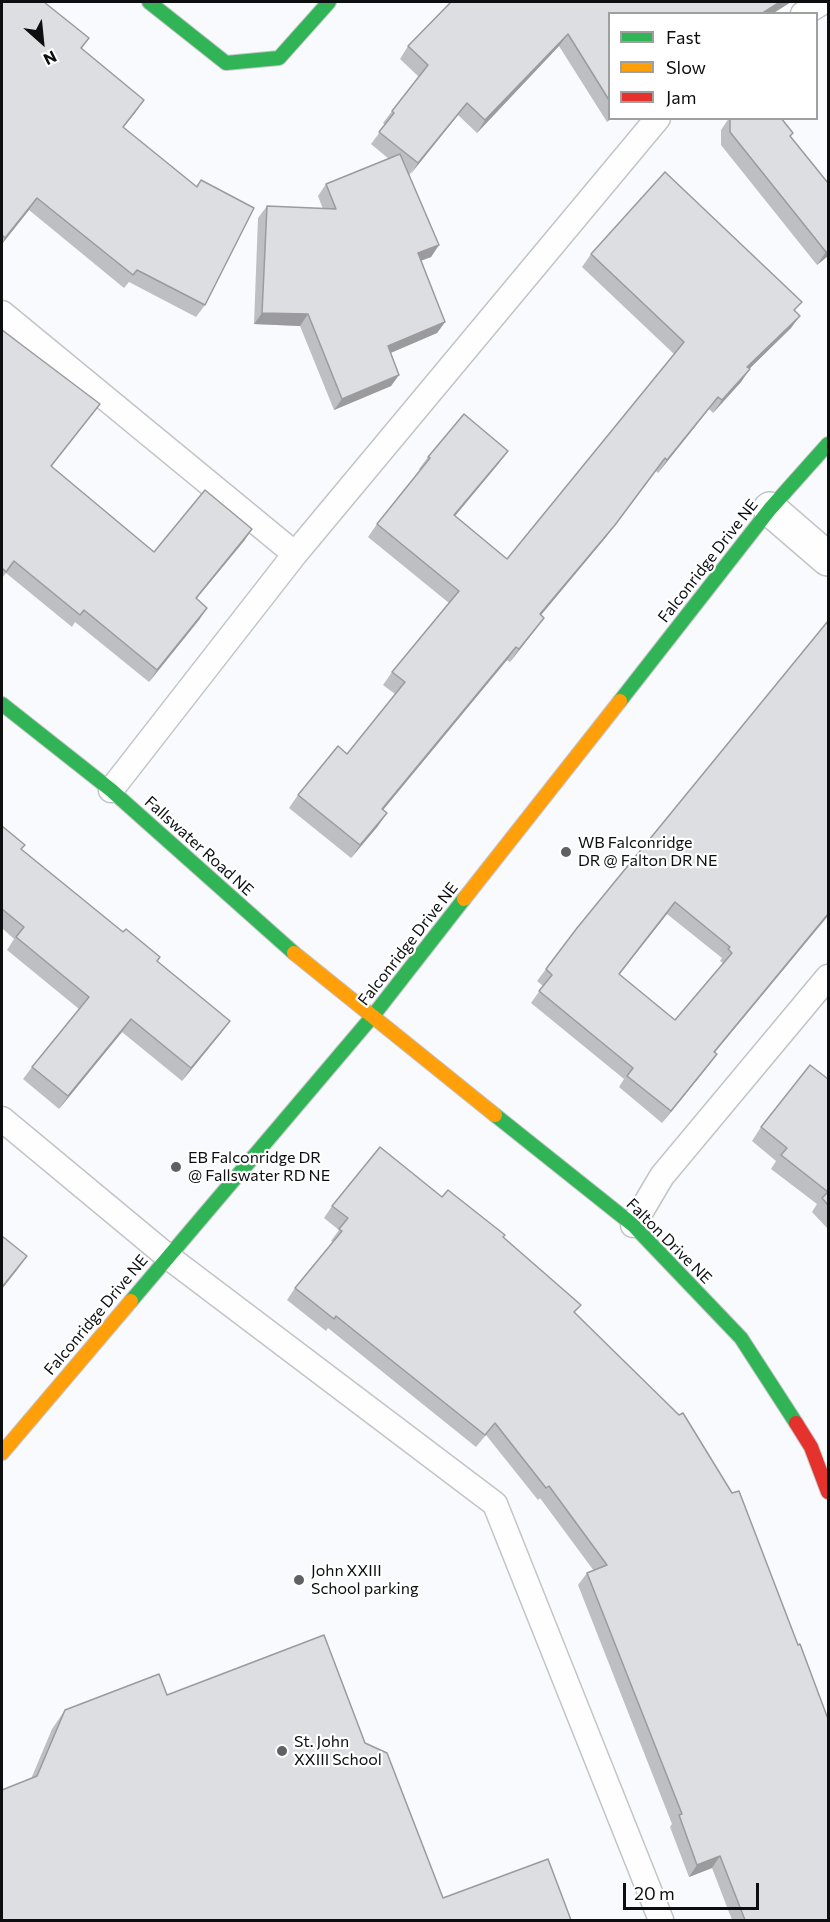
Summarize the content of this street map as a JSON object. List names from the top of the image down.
{
  "streets": {
    "street": ["Falconridge Drive NE", "Fallswater Road NE", "Falton Drive NE"]
  },
  "crossings": [
    ["Falconridge Drive NE", "Fallswater Road NE"],
    ["Falconridge Drive NE", "Falton Drive NE"],
    ["Fallswater Road NE", "Falton Drive NE"]
  ],
  "places": [
    "WB Falconridge DR @ Falton DR NE",
    "EB Falconridge DR @ Fallswater RD NE",
    "John XXIII School parking",
    "St. John XXIII School"
  ],
  "legend": ["Fast", "Slow", "Jam"],
  "scale_bar": "20 m",
  "north": "bottom right"
}
